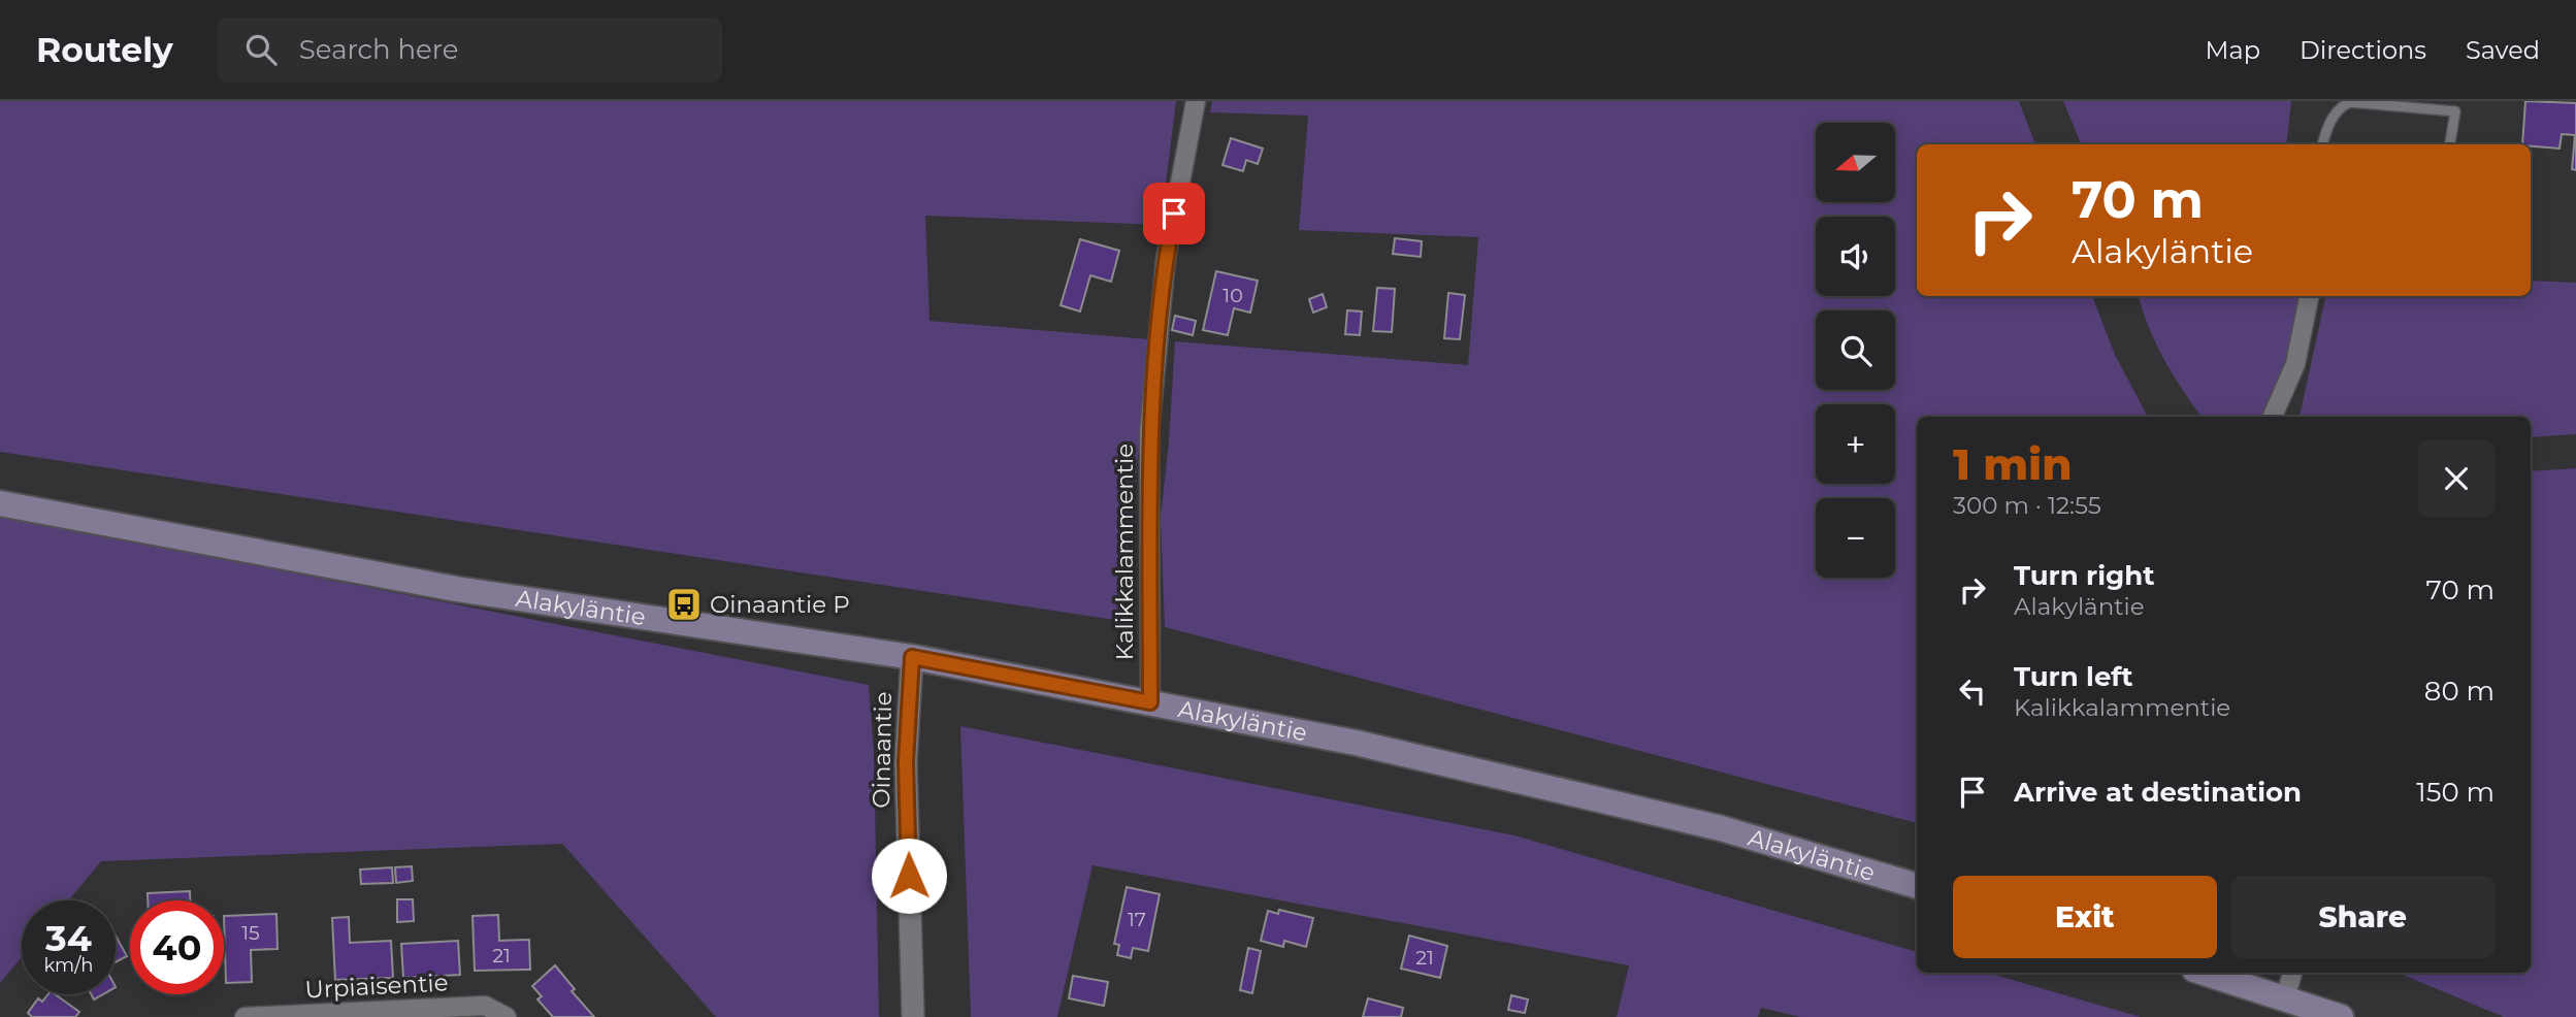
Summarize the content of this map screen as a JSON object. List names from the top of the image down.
{
  "streets": {
    "main road": ["Alakyläntie"],
    "street": ["Kalikkalammentie", "Oinaantie", "Urpiaisentie"]
  },
  "crossings": [
    ["Kalikkalammentie", "Alakyläntie"],
    ["Alakyläntie", "Oinaantie"]
  ],
  "places": {
    "bus stop": ["Oinaantie P"]
  },
  "house_numbers": [
    "10",
    "17",
    "15",
    "21",
    "21"
  ],
  "north": "left",
  "page": {
    "header": "Routely",
    "search": "Search here",
    "nav": ["Map", "Directions", "Saved"],
    "map_buttons": ["+", "−"],
    "turn": ["70 m", "Alakyläntie"],
    "heading": ["1 min", "300 m · 12:55"],
    "list": [
      {
        "name": "Turn right",
        "note": "Alakyläntie",
        "value": "70 m"
      },
      {
        "name": "Turn left",
        "note": "Kalikkalammentie",
        "value": "80 m"
      },
      {
        "name": "Arrive at destination",
        "value": "150 m"
      }
    ],
    "buttons": ["Exit", "Share"],
    "speed": "34 km/h",
    "limit": "40"
  }
}
